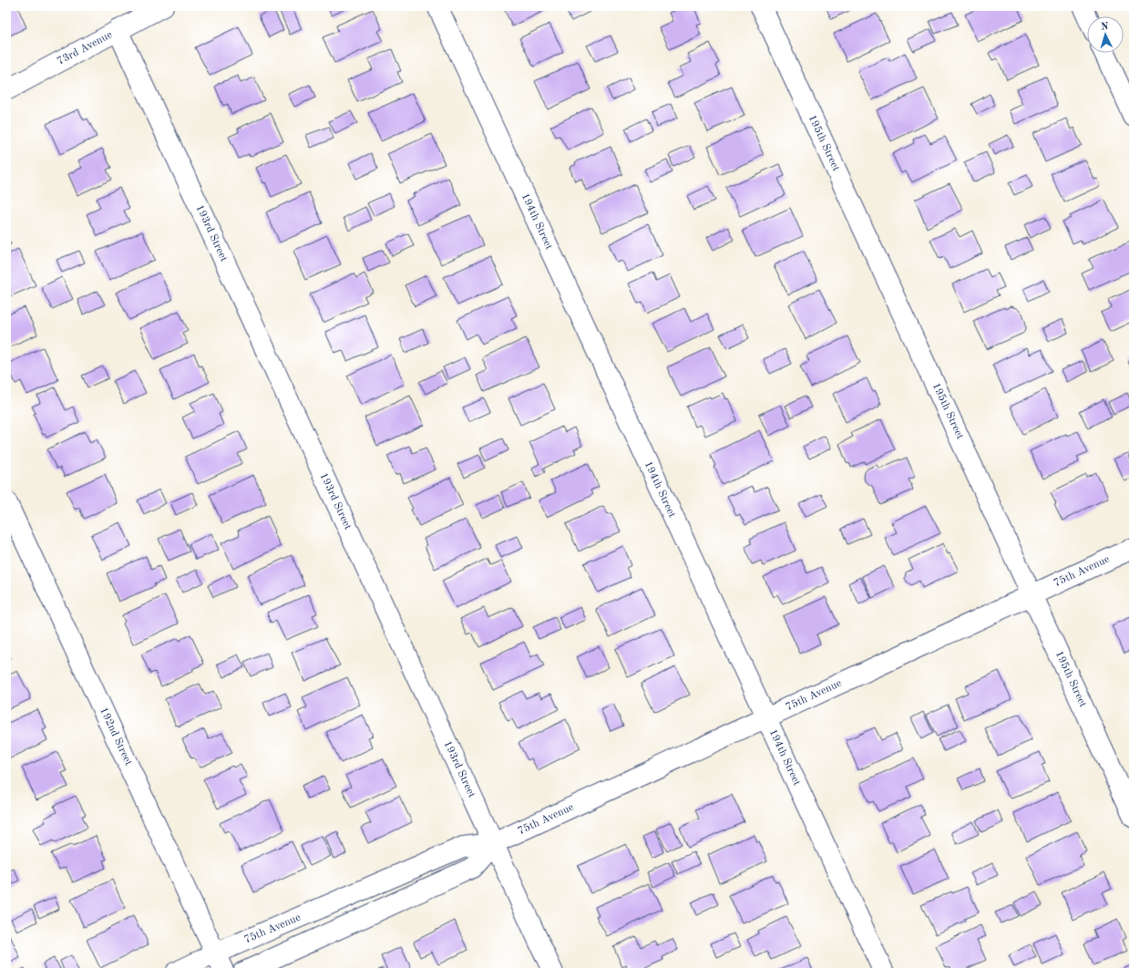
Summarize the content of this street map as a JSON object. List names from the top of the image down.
{
  "streets": {
    "street": [
      "73rd Avenue",
      "195th Street",
      "194th Street",
      "193rd Street",
      "75th Avenue",
      "192nd Street"
    ]
  },
  "crossings": [
    ["73rd Avenue", "193rd Street"],
    ["195th Street", "75th Avenue"],
    ["194th Street", "75th Avenue"],
    ["193rd Street", "75th Avenue"],
    ["75th Avenue", "192nd Street"]
  ],
  "north": "top"
}
